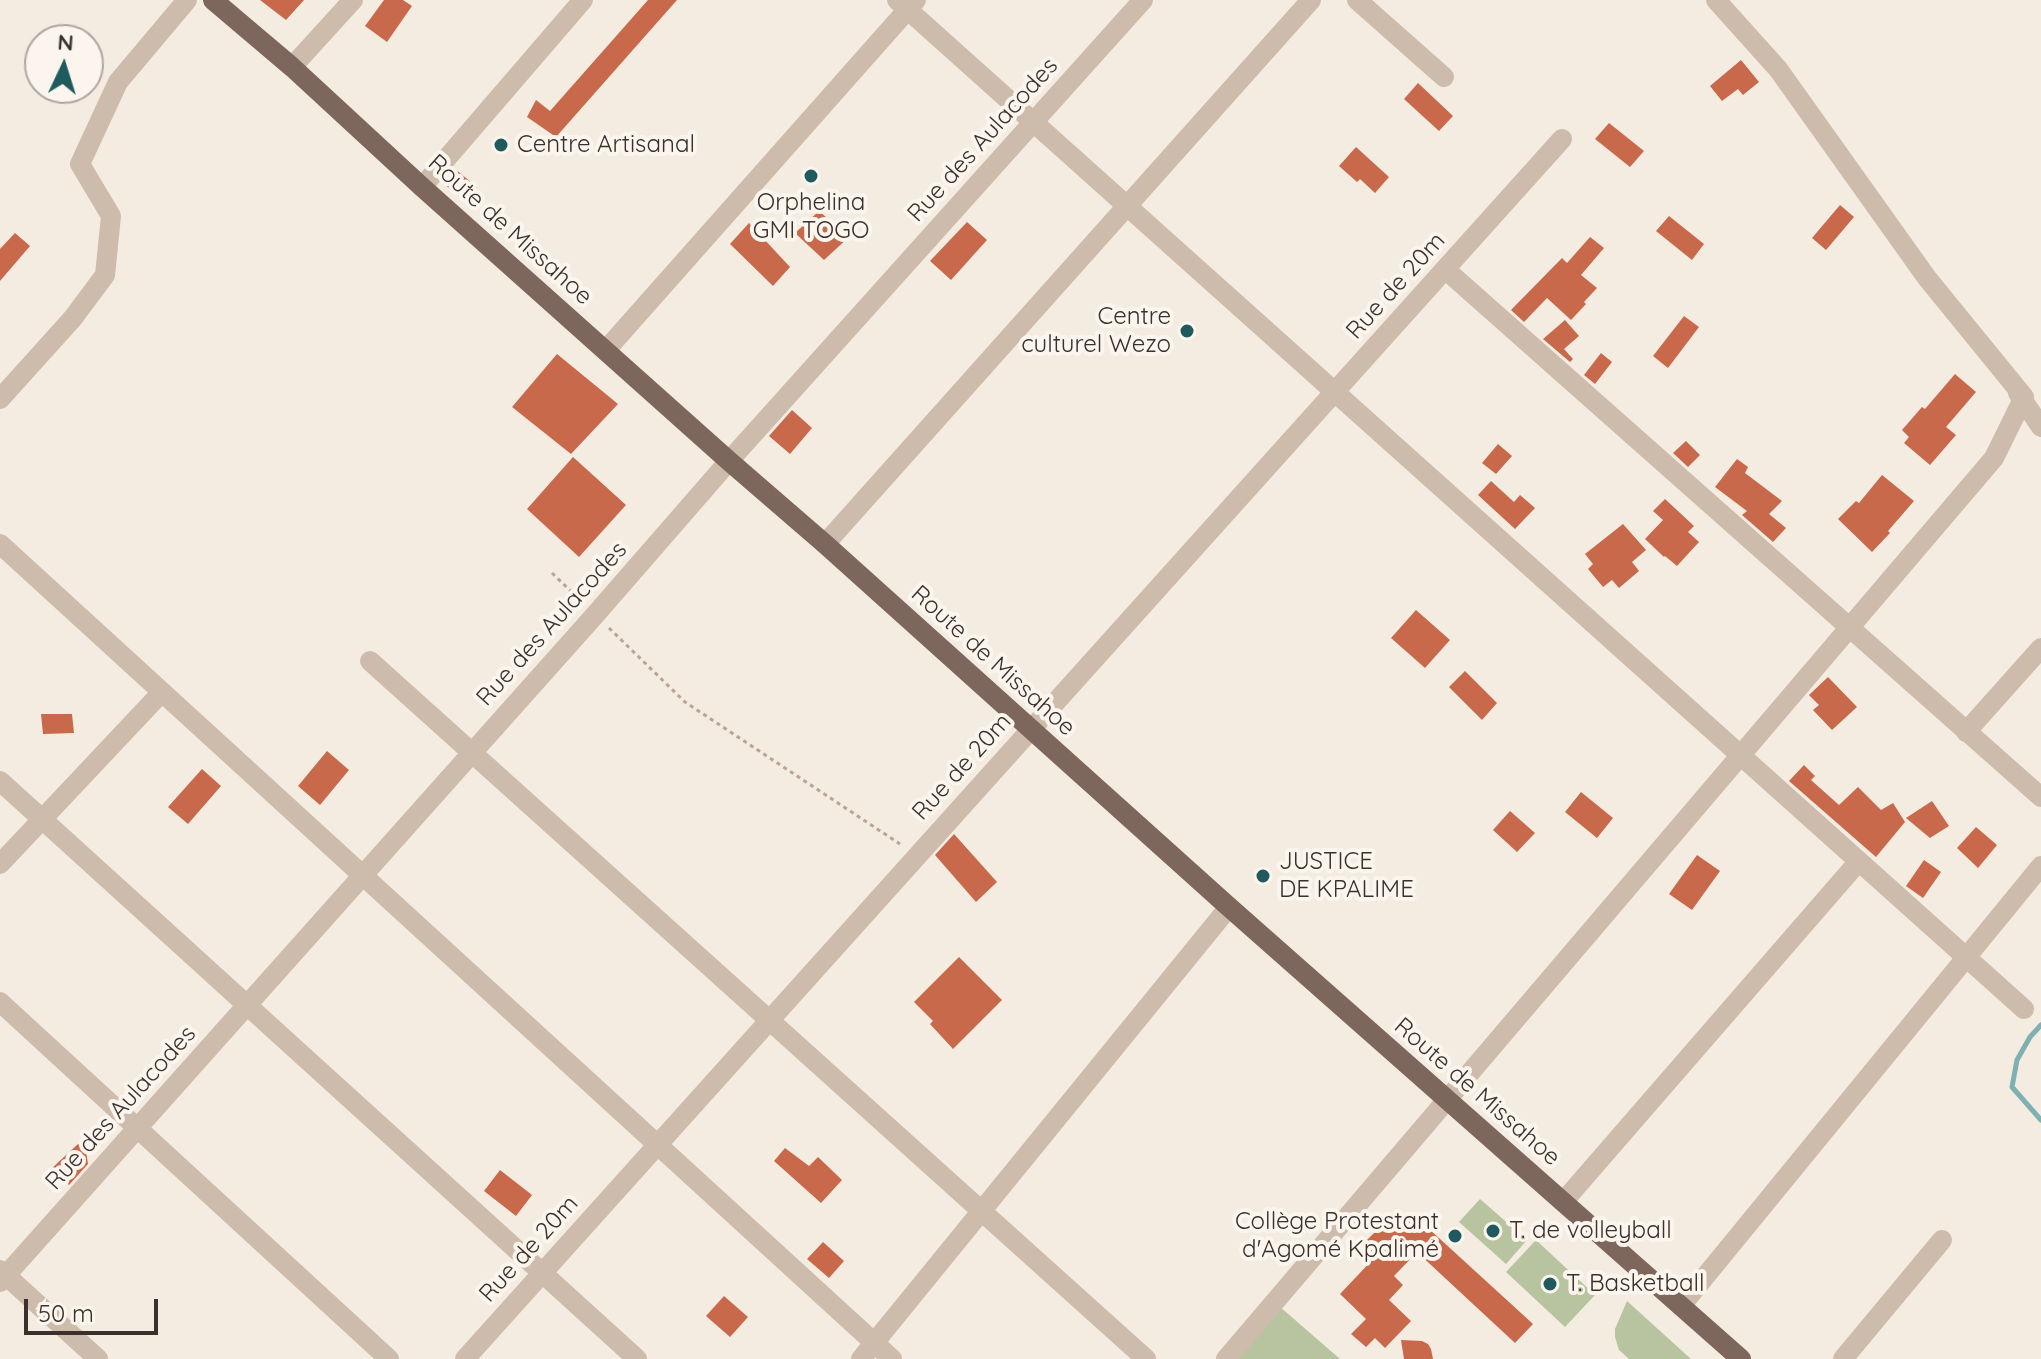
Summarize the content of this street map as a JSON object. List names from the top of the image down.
{
  "streets": {
    "main road": ["Route de Missahoe"],
    "street": ["Rue des Aulacodes", "Rue de 20m"]
  },
  "crossings": [
    ["Rue des Aulacodes", "Route de Missahoe"],
    ["Route de Missahoe", "Rue de 20m"]
  ],
  "places": [
    "Centre Artisanal",
    "Orphelina GMI TOGO",
    "Centre culturel Wezo",
    "JUSTICE DE KPALIME",
    "T. de volleyball",
    "Collège Protestant d'Agomé Kpalimé",
    "T. Basketball"
  ],
  "scale_bar": "50 m",
  "north": "top"
}
